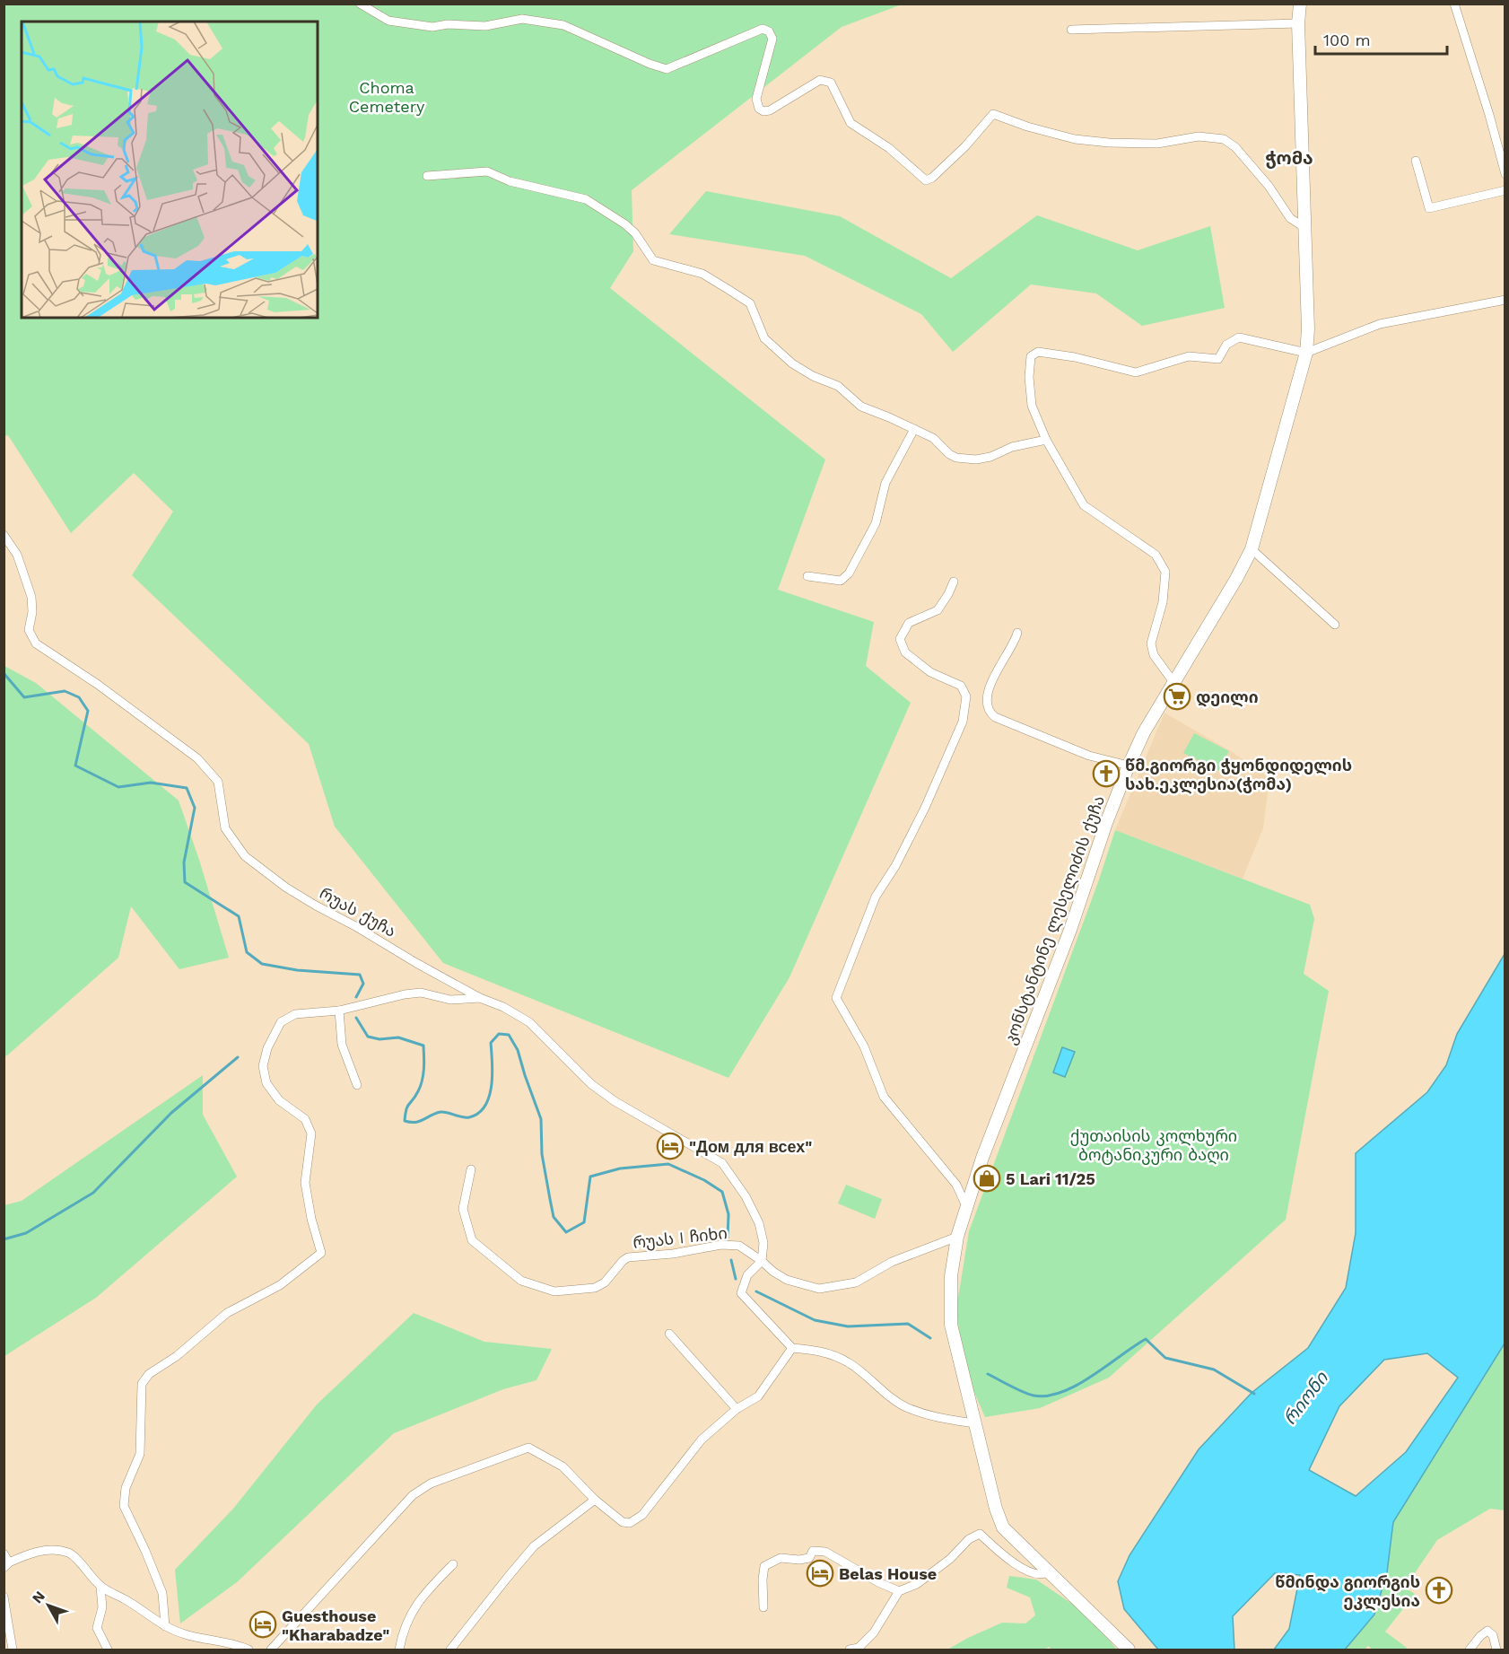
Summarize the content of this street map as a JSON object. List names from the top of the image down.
{
  "streets": {
    "main road": ["კონსტანტინე ლესელიძის ქუჩა"],
    "street": ["რუას ქუჩა", "რუას I ჩიხი"]
  },
  "crossings": [
    ["რუას ქუჩა", "რუას I ჩიხი"],
    ["კონსტანტინე ლესელიძის ქუჩა", "რუას I ჩიხი"]
  ],
  "districts": ["ჭომა"],
  "water": ["რიონი"],
  "parks": ["Choma Cemetery", "ქუთაისის კოლხური ბოტანიკური ბაღი"],
  "places": {
    "supermarket": ["დეილი"],
    "church": ["წმ.გიორგი ჭყონდიდელის სახ.ეკლესია(ჭომა)", "წმინდა გიორგის ეკლესია"],
    "hotel": ["\"Дом для всех\"", "Belas House", "Guesthouse \"Kharabadze\""],
    "shop": ["5 Lari 11/25"]
  },
  "scale_bar": "100 m",
  "north": "top left"
}
